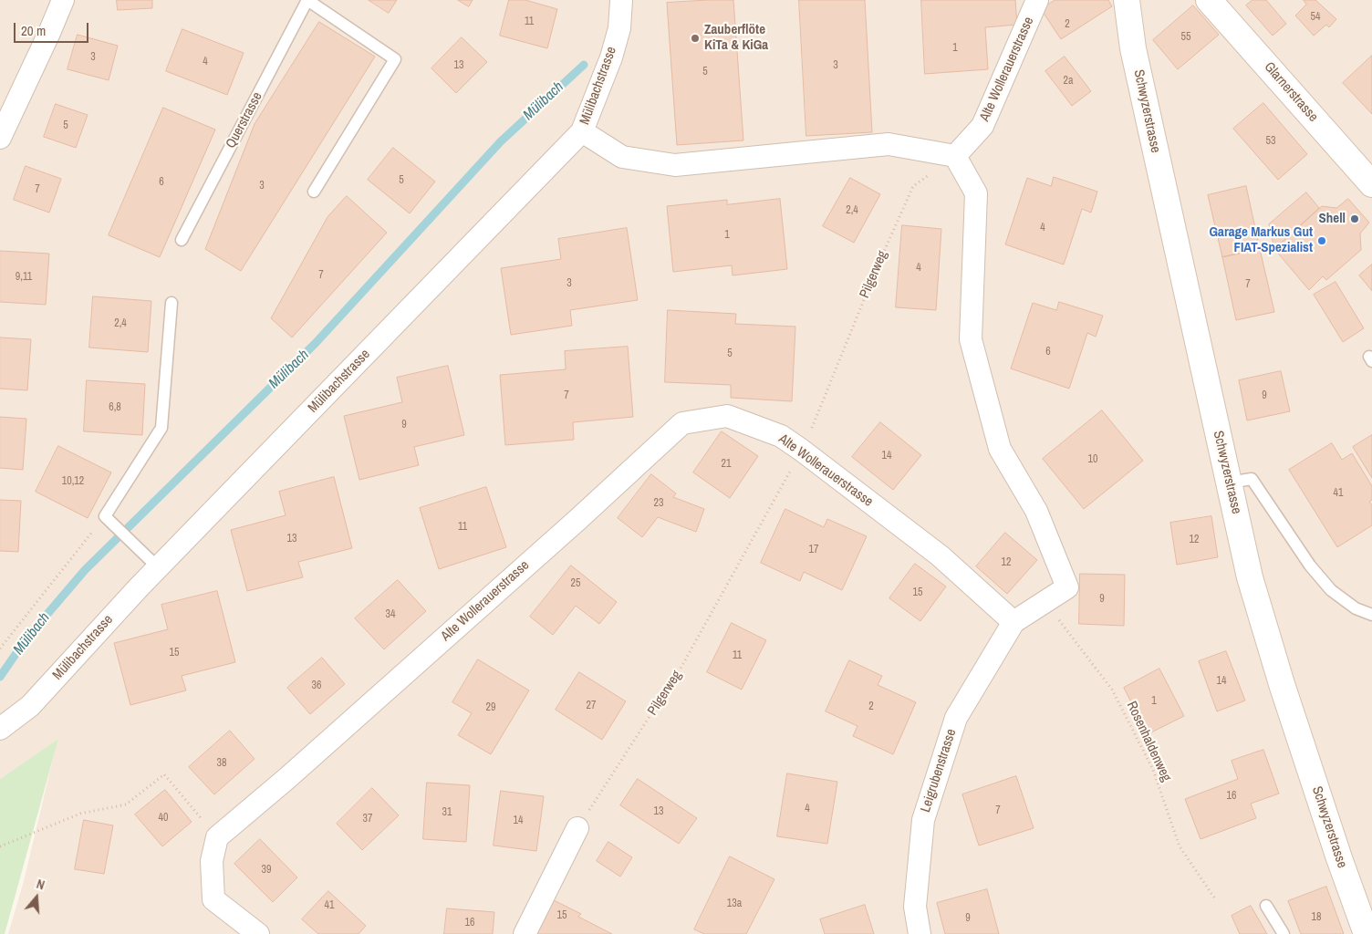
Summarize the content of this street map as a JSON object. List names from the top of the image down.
{
  "streets": {
    "main road": ["Glarnerstrasse", "Schwyzerstrasse"],
    "street": ["Alte Wollerauerstrasse", "Mülibachstrasse", "Leigrubenstrasse"],
    "lane": ["Querstrasse"],
    "path": ["Pilgerweg", "Rosenhaldenweg"]
  },
  "crossings": [
    ["Alte Wollerauerstrasse", "Pilgerweg"],
    ["Alte Wollerauerstrasse", "Leigrubenstrasse"]
  ],
  "water": ["Mülibach"],
  "places": ["Zauberflöte KiTa & KiGa", "Shell", "Garage Markus Gut FIAT-Spezialist"],
  "house_numbers": [
    "54",
    "11",
    "2",
    "55",
    "1",
    "3",
    "4",
    "13",
    "3",
    "5",
    "2a",
    "5",
    "53",
    "5",
    "6",
    "3",
    "7",
    "2,4",
    "4",
    "1",
    "4",
    "7",
    "9,11",
    "3",
    "7",
    "2,4",
    "6",
    "5",
    "7",
    "9",
    "6,8",
    "9",
    "14",
    "10",
    "21",
    "10,12",
    "41",
    "23",
    "11",
    "13",
    "12",
    "17",
    "12",
    "25",
    "15",
    "9",
    "34",
    "15",
    "11",
    "14",
    "36",
    "1",
    "27",
    "2",
    "29",
    "38",
    "16",
    "4",
    "7",
    "13",
    "31",
    "40",
    "37",
    "14",
    "39",
    "13a",
    "41",
    "15",
    "18",
    "9",
    "16"
  ],
  "scale_bar": "20 m",
  "north": "top"
}
